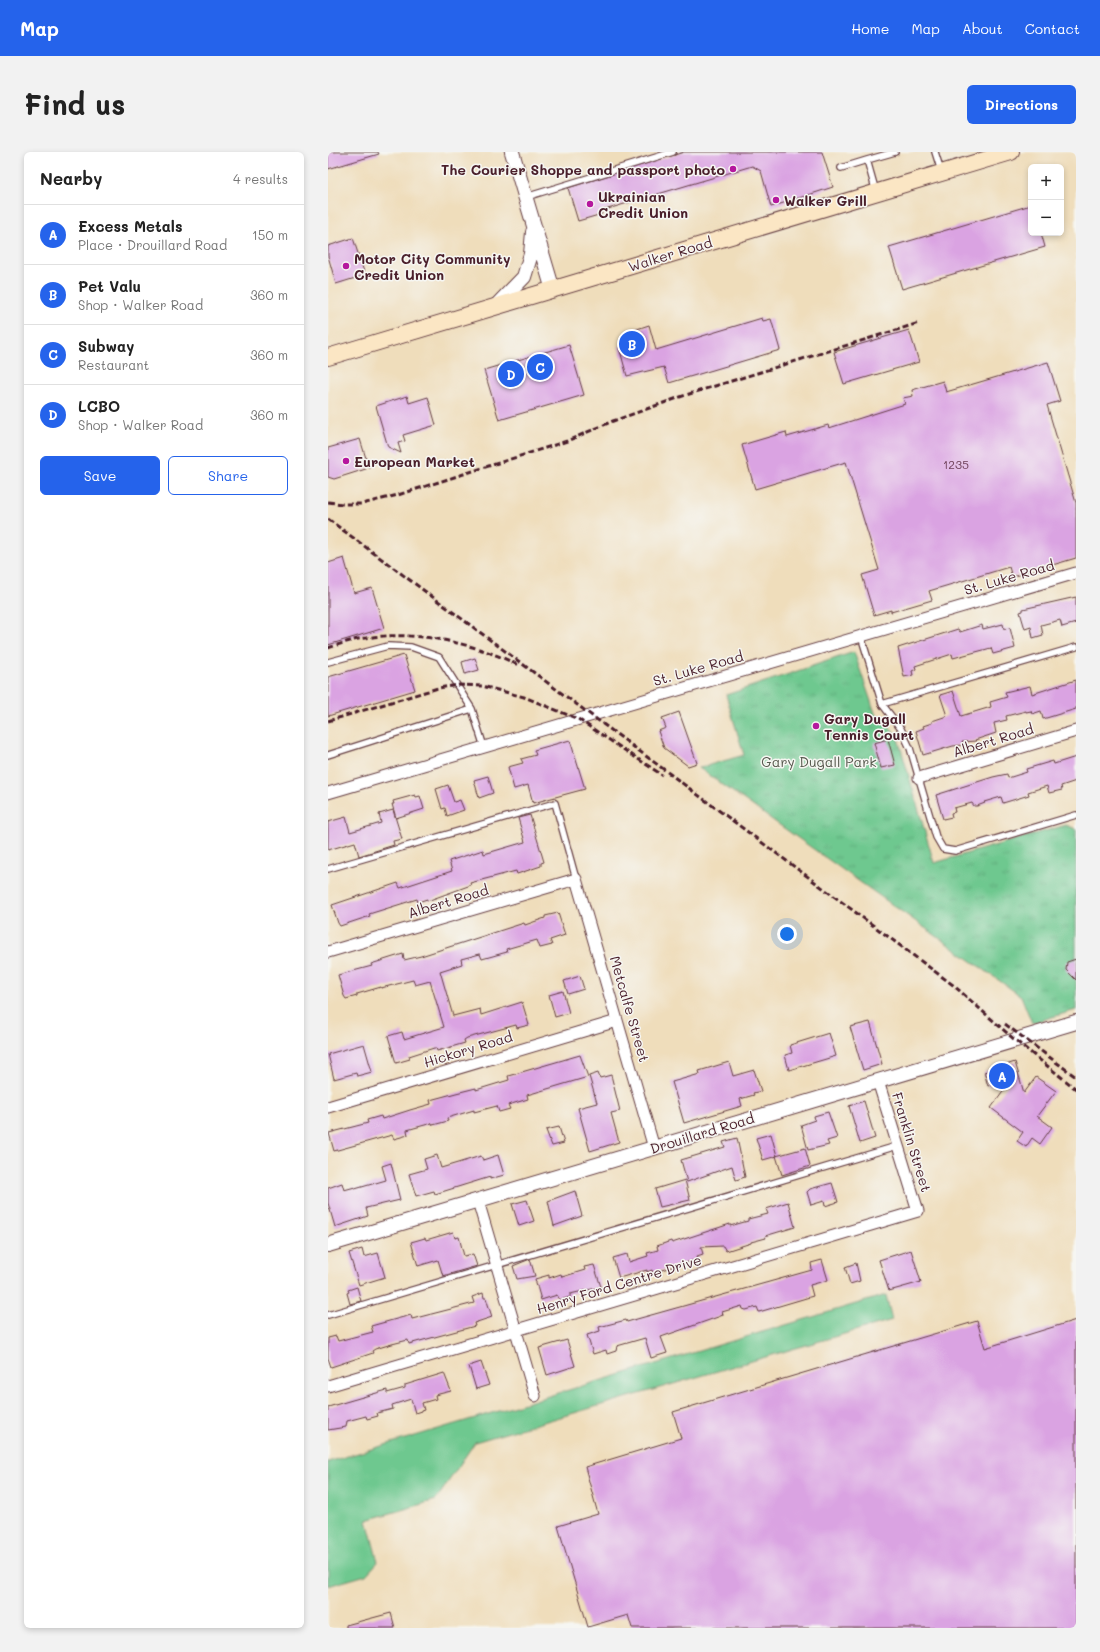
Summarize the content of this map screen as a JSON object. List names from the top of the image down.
{
  "streets": {
    "main road": ["Walker Road"],
    "street": [
      "St. Luke Road",
      "Albert Road",
      "Metcalfe Street",
      "Hickory Road",
      "Drouillard Road",
      "Franklin Street",
      "Henry Ford Centre Drive"
    ]
  },
  "crossings": [
    ["Albert Road", "Metcalfe Street"],
    ["Metcalfe Street", "Hickory Road"],
    ["Metcalfe Street", "Drouillard Road"],
    ["Drouillard Road", "Franklin Street"],
    ["Franklin Street", "Henry Ford Centre Drive"]
  ],
  "parks": ["Gary Dugall Park"],
  "places": [
    "The Courier Shoppe and passport photo",
    "Walker Grill",
    "Ukrainian Credit Union",
    "Motor City Community Credit Union",
    "European Market",
    "Gary Dugall Tennis Court"
  ],
  "house_numbers": ["1235"],
  "page": {
    "header": "Map",
    "nav": [
      "Home",
      "Map",
      "About",
      "Contact"
    ],
    "buttons": [
      "Directions",
      ["Save", "Share"]
    ],
    "title": "Find us",
    "heading": ["Nearby", "4 results"],
    "map_buttons": ["+", "−"],
    "list": [
      {
        "mark": "A",
        "name": "Excess Metals",
        "note": "Place · Drouillard Road",
        "value": "150 m"
      },
      {
        "mark": "B",
        "name": "Pet Valu",
        "note": "Shop · Walker Road",
        "value": "360 m"
      },
      {
        "mark": "C",
        "name": "Subway",
        "note": "Restaurant",
        "value": "360 m"
      },
      {
        "mark": "D",
        "name": "LCBO",
        "note": "Shop · Walker Road",
        "value": "360 m"
      }
    ],
    "pins": [
      "B",
      "C",
      "D",
      "A"
    ]
  }
}
